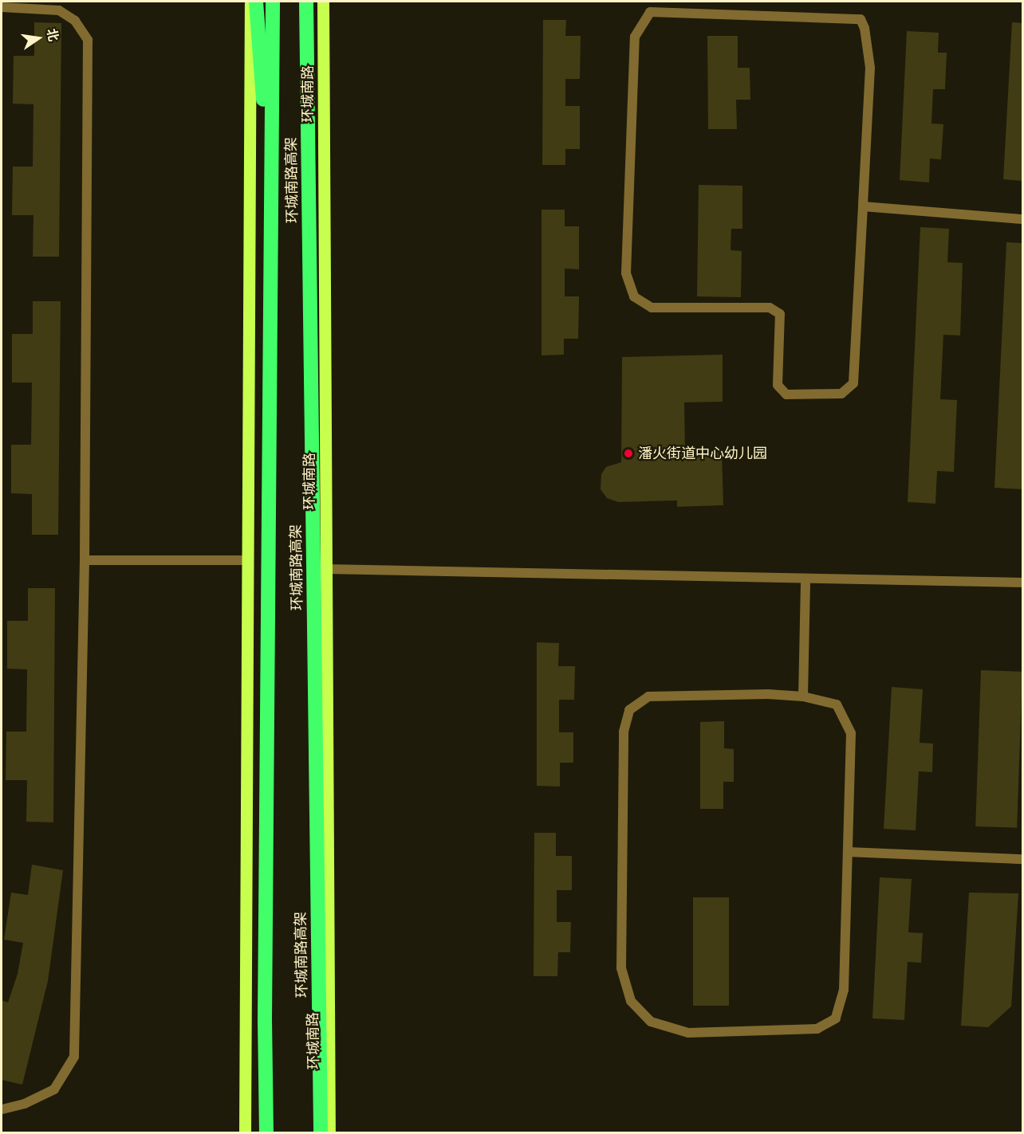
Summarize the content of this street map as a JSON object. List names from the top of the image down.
{
  "streets": {
    "highway": ["环城南路高架"],
    "main road": ["环城南路"]
  },
  "places": ["潘火街道中心幼儿园"],
  "north": "right"
}
